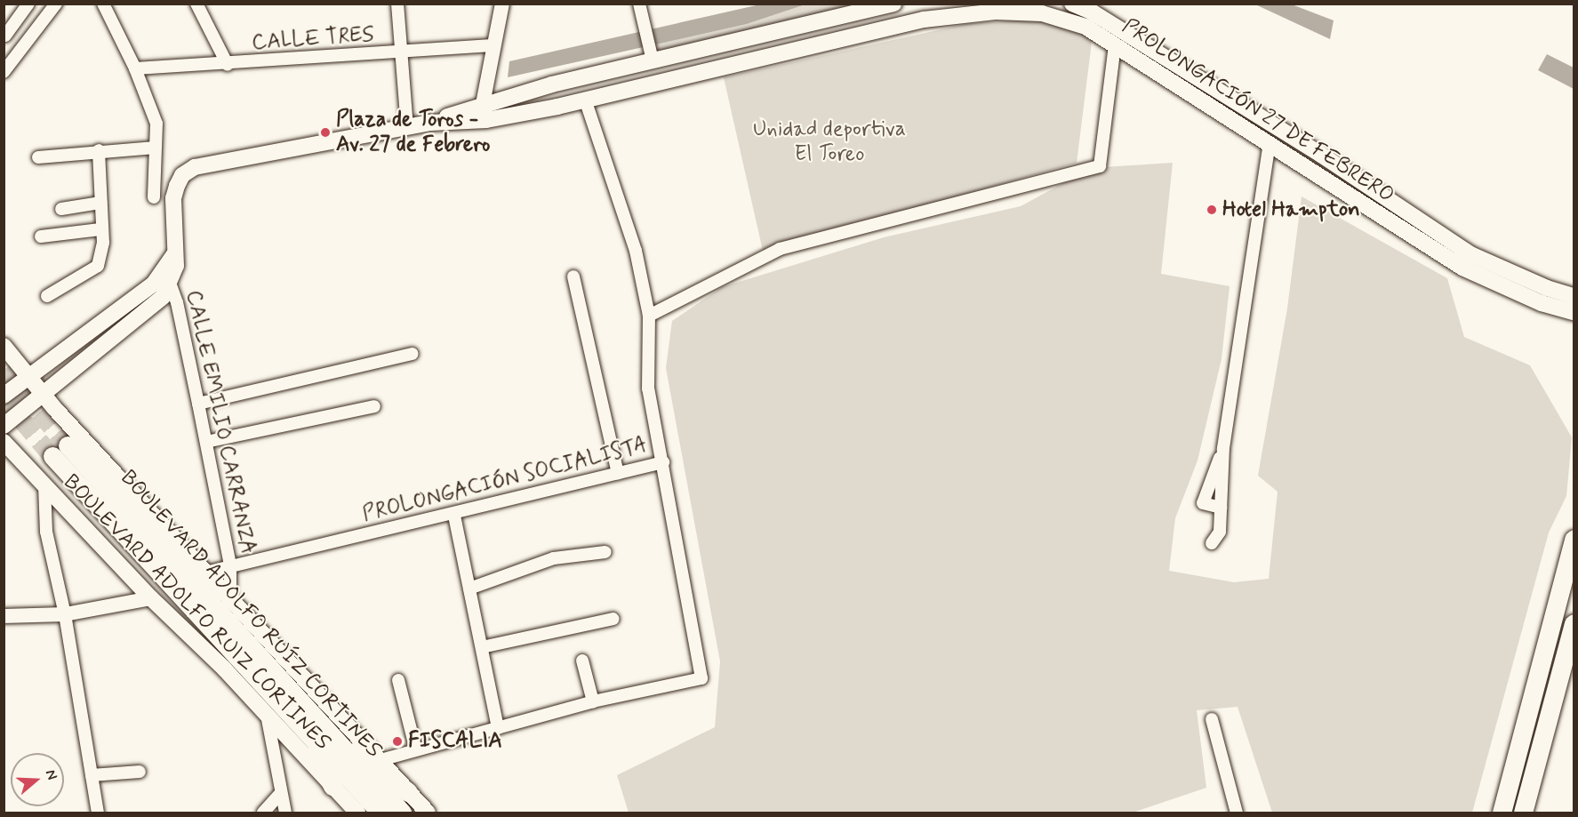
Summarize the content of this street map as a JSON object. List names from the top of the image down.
{
  "streets": {
    "main road": ["PROLONGACIÓN 27 DE FEBRERO", "BOULEVARD ADOLFO RUIZ CORTINES", "BOULEVARD ADOLFO RUÍZ CORTINES"],
    "street": ["CALLE TRES", "CALLE EMILIO CARRANZA", "PROLONGACIÓN SOCIALISTA"]
  },
  "crossings": [
    ["PROLONGACIÓN 27 DE FEBRERO", "CALLE EMILIO CARRANZA"],
    ["CALLE EMILIO CARRANZA", "PROLONGACIÓN SOCIALISTA"],
    ["CALLE EMILIO CARRANZA", "BOULEVARD ADOLFO RUIZ CORTINES"],
    ["PROLONGACIÓN SOCIALISTA", "BOULEVARD ADOLFO RUIZ CORTINES"]
  ],
  "parks": ["Unidad deportiva El Toreo"],
  "places": ["Plaza de Toros - Av. 27 de Febrero", "Hotel Hampton", "FISCALIA"],
  "north": "right"
}
